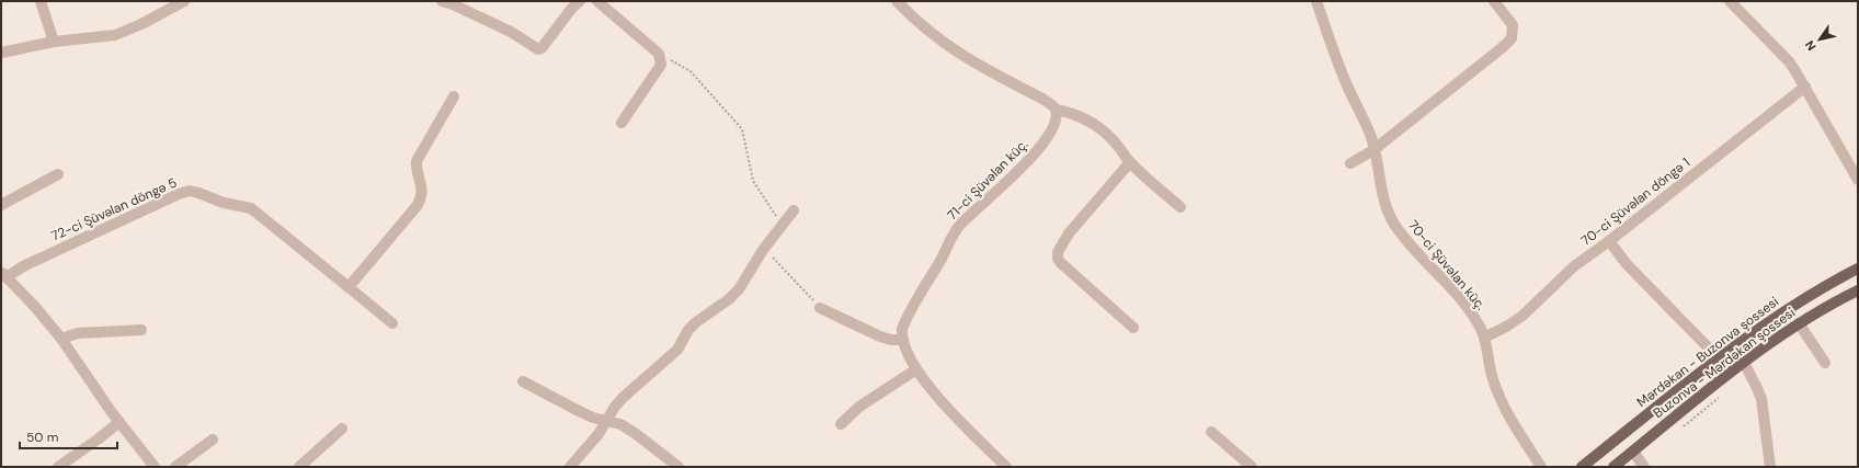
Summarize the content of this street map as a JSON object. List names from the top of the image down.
{
  "streets": {
    "main road": ["Mərdəkan - Buzonva şossesi", "Buzonva - Mərdəkan şossesi"],
    "street": [
      "71-ci Şüvəlan küç.",
      "70-ci Şüvəlan döngə 1",
      "72-ci Şüvəlan döngə 5",
      "70-ci Şüvəlan küç."
    ]
  },
  "crossings": [
    ["70-ci Şüvəlan döngə 1", "70-ci Şüvəlan küç."]
  ],
  "scale_bar": "50 m",
  "north": "bottom left"
}
